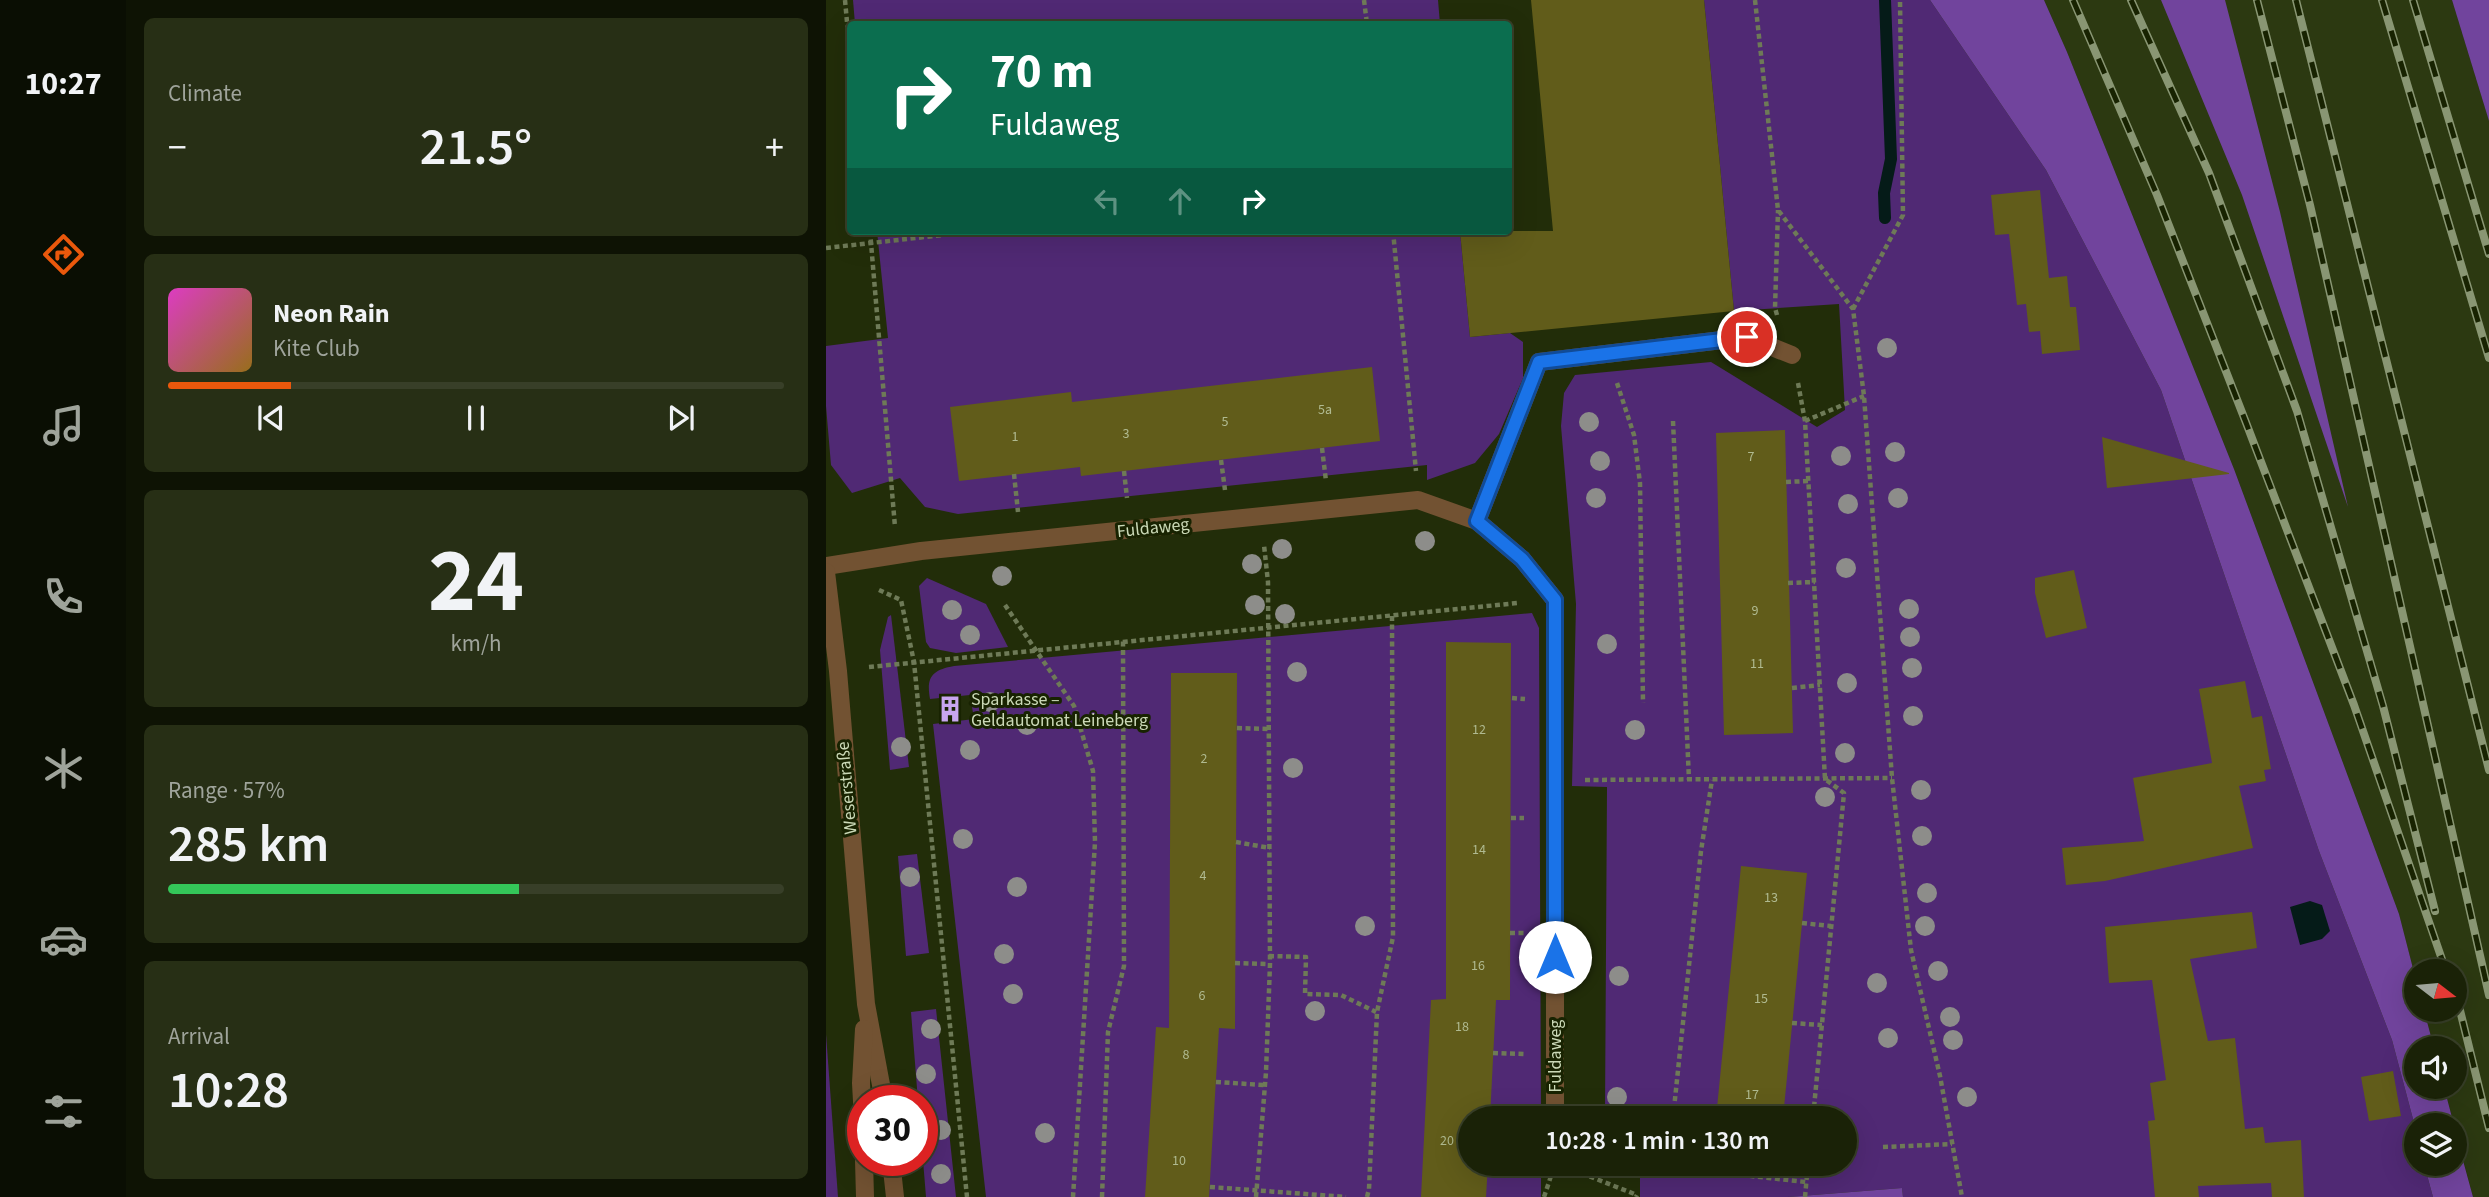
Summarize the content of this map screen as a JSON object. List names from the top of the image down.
{
  "streets": {
    "street": ["Fuldaweg", "Weserstraße"]
  },
  "places": {
    "building": ["Sparkasse – Geldautomat Leineberg"]
  },
  "house_numbers": [
    "5a",
    "5",
    "3",
    "1",
    "7",
    "9",
    "11",
    "12",
    "2",
    "14",
    "4",
    "13",
    "16",
    "6",
    "15",
    "18",
    "8",
    "17",
    "20",
    "10"
  ],
  "north": "right",
  "page": {
    "tabs": "10:27",
    "tile": [
      "Climate",
      ["24", "km/h"],
      ["Range · 57%", "285 km"],
      ["Arrival", "10:28"]
    ],
    "turn": ["70 m", "Fuldaweg"],
    "heat": ["−", "21.5°", "+"],
    "song": ["Neon Rain", "Kite Club"],
    "limit": "30",
    "trip": "10:28 · 1 min · 130 m"
  }
}
